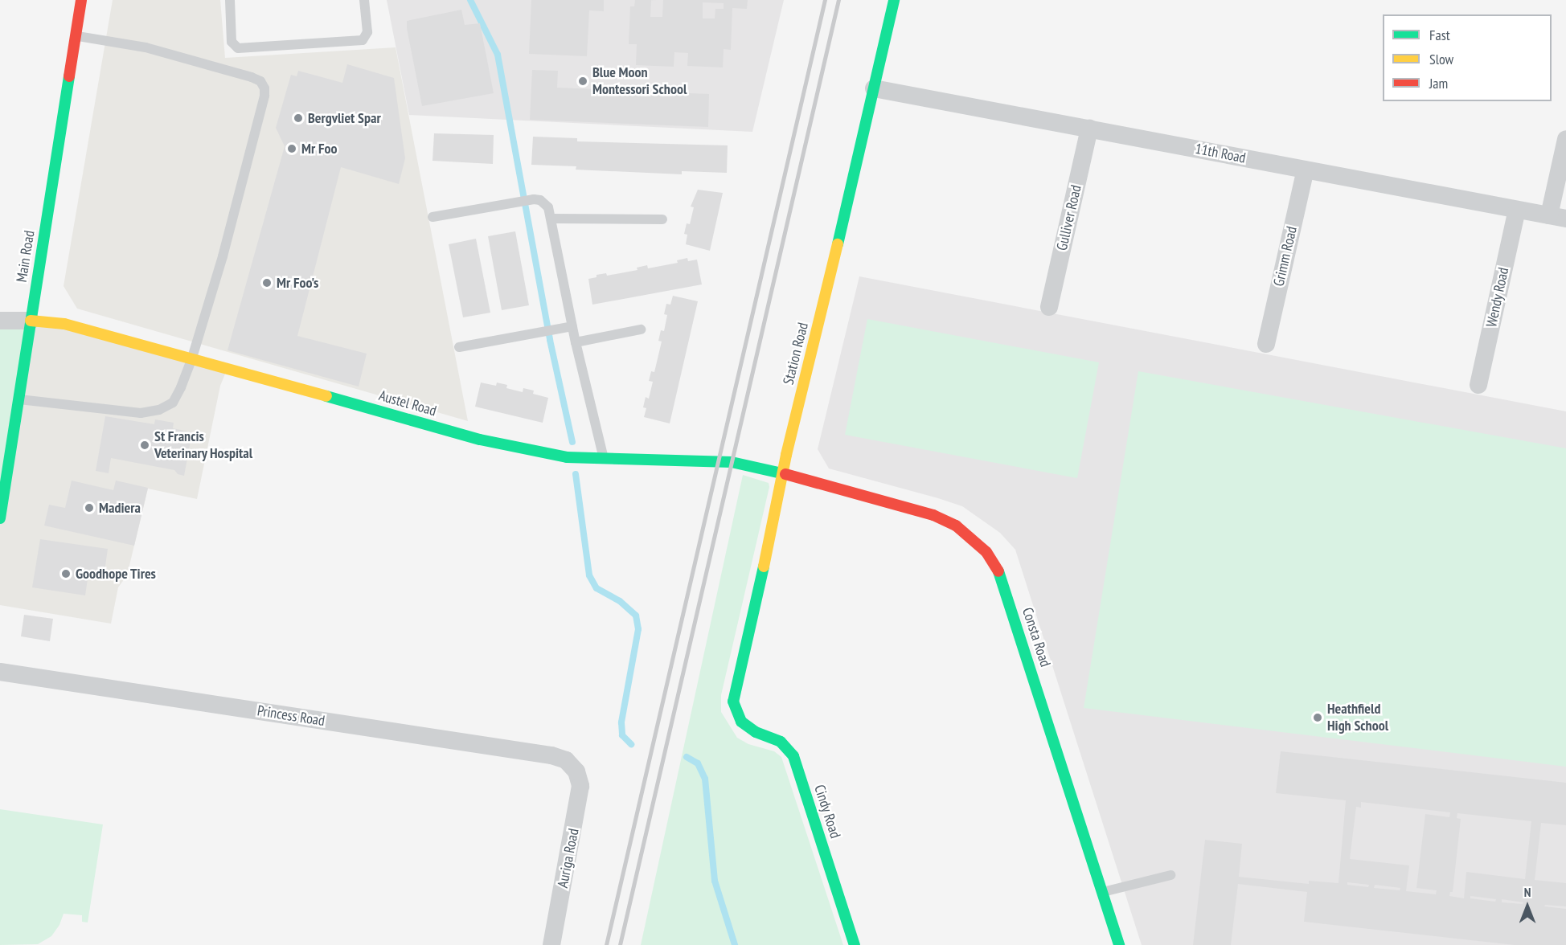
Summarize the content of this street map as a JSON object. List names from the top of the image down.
{
  "streets": {
    "street": [
      "11th Road",
      "Gulliver Road",
      "Main Road",
      "Grimm Road",
      "Wendy Road",
      "Station Road",
      "Austel Road",
      "Consta Road",
      "Princess Road",
      "Cindy Road",
      "Auriga Road"
    ]
  },
  "crossings": [
    ["11th Road", "Gulliver Road"],
    ["11th Road", "Grimm Road"],
    ["11th Road", "Wendy Road"],
    ["11th Road", "Station Road"],
    ["Main Road", "Austel Road"],
    ["Station Road", "Austel Road"],
    ["Station Road", "Consta Road"],
    ["Station Road", "Cindy Road"],
    ["Austel Road", "Consta Road"],
    ["Princess Road", "Auriga Road"]
  ],
  "places": [
    "Blue Moon Montessori School",
    "Bergvliet Spar",
    "Mr Foo",
    "Mr Foo's",
    "St Francis Veterinary Hospital",
    "Madiera",
    "Goodhope Tires",
    "Heathfield High School"
  ],
  "legend": ["Fast", "Slow", "Jam"],
  "north": "top"
}
